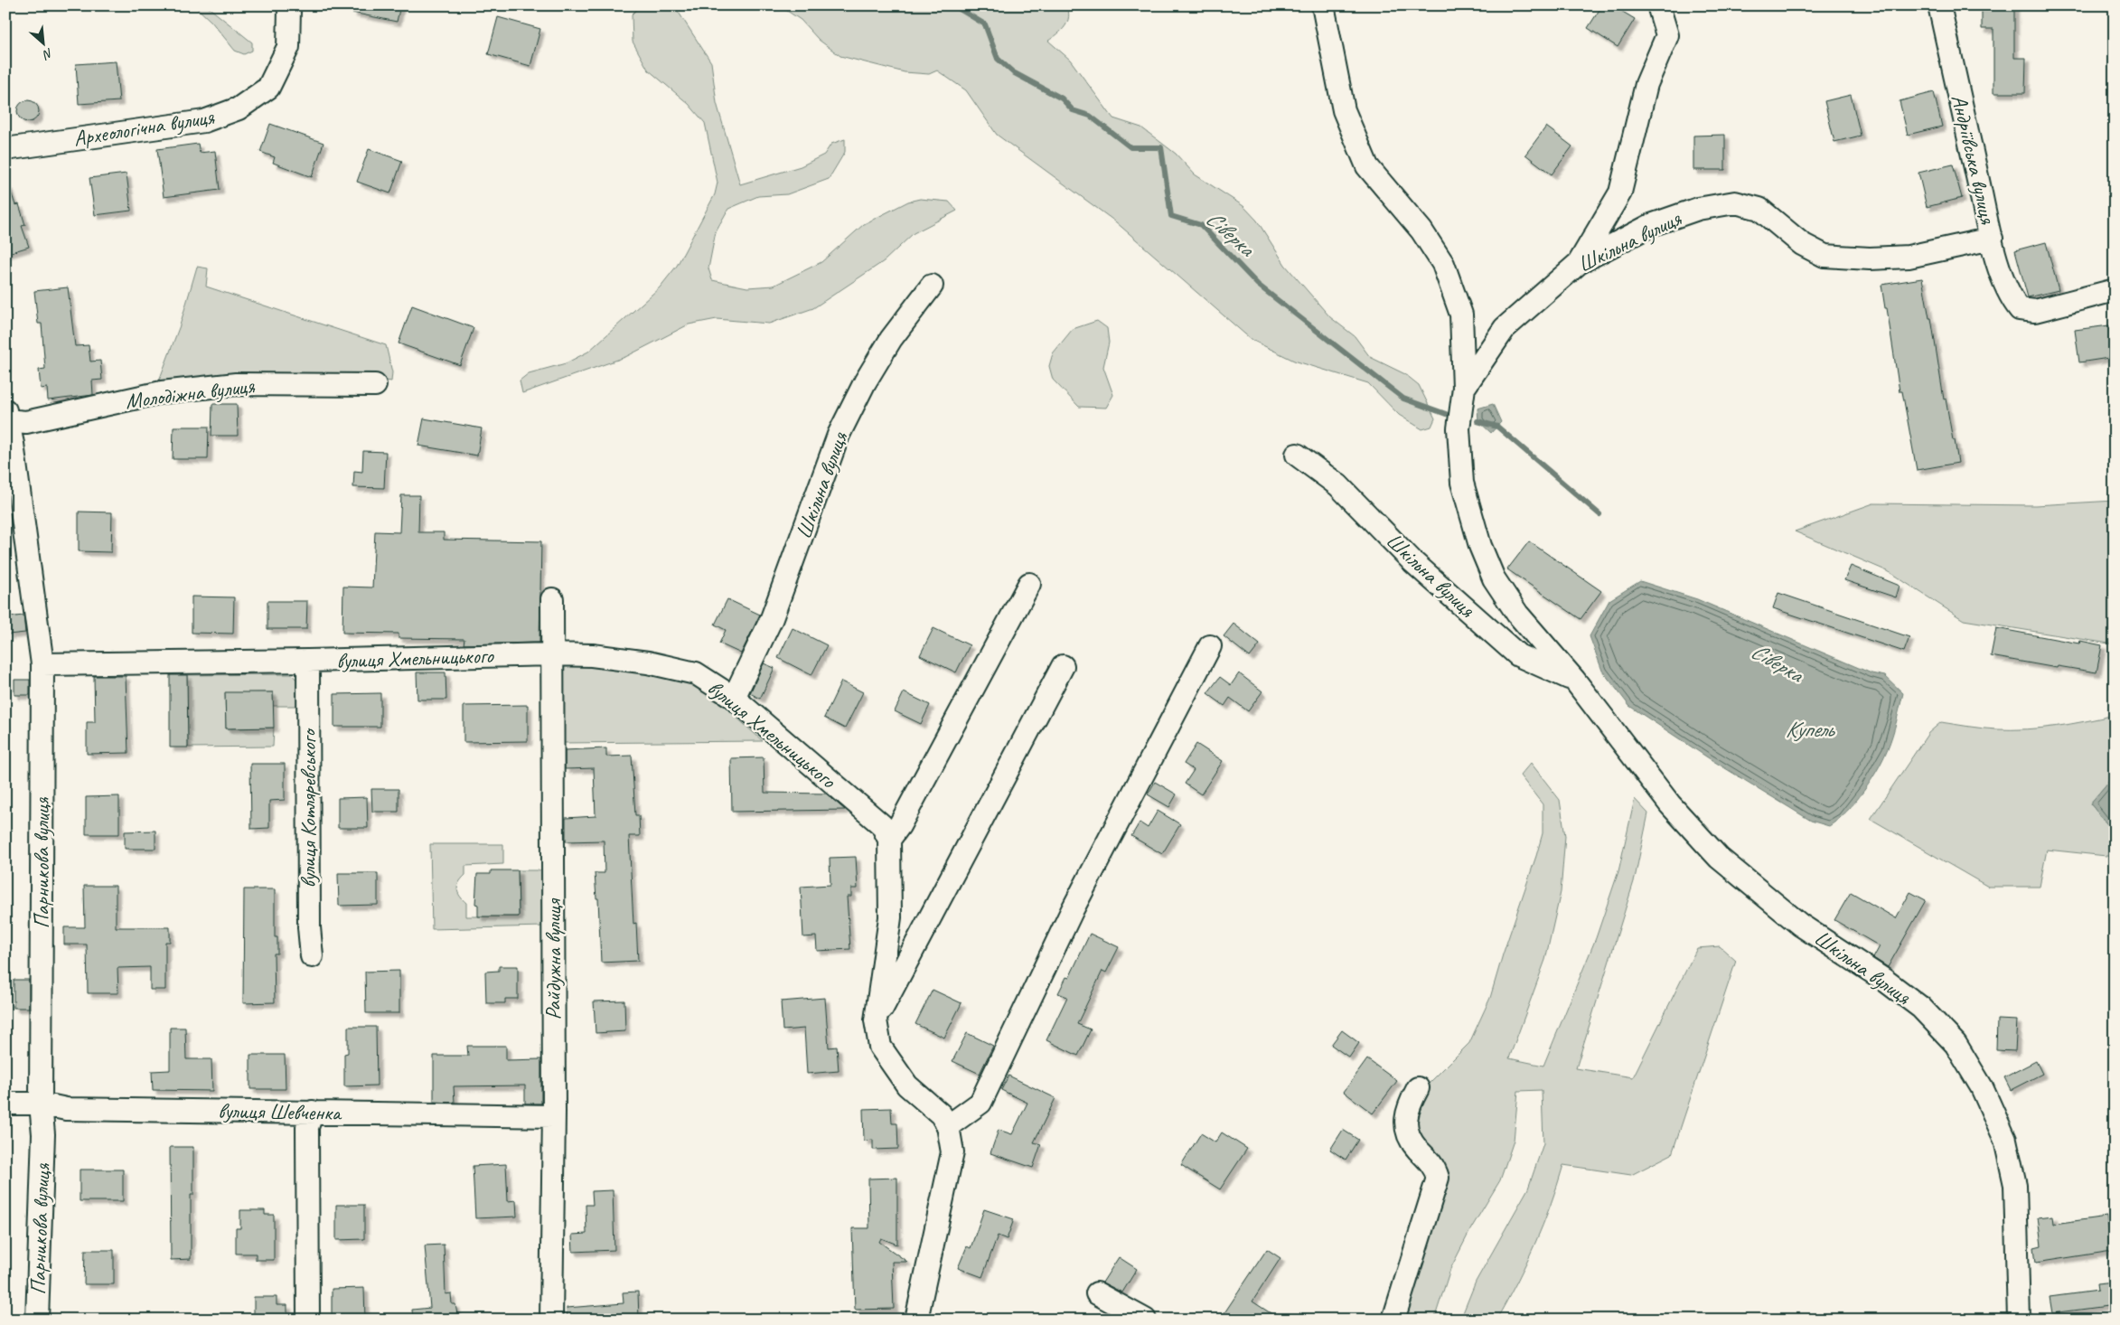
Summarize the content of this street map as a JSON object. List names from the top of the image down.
{
  "streets": {
    "street": [
      "Археологічна вулиця",
      "Андріївська вулиця",
      "Шкільна вулиця",
      "Молодіжна вулиця",
      "вулиця Хмельницького",
      "вулиця Котляревського",
      "Парникова вулиця",
      "Райдужна вулиця",
      "вулиця Шевченка"
    ]
  },
  "crossings": [
    ["Андріївська вулиця", "Шкільна вулиця"],
    ["Шкільна вулиця", "вулиця Хмельницького"],
    ["Молодіжна вулиця", "Парникова вулиця"],
    ["вулиця Хмельницького", "вулиця Котляревського"],
    ["вулиця Хмельницького", "Парникова вулиця"],
    ["вулиця Хмельницького", "Райдужна вулиця"],
    ["Парникова вулиця", "вулиця Шевченка"],
    ["Райдужна вулиця", "вулиця Шевченка"]
  ],
  "water": ["Сіверка", "Купель"],
  "north": "bottom right"
}
